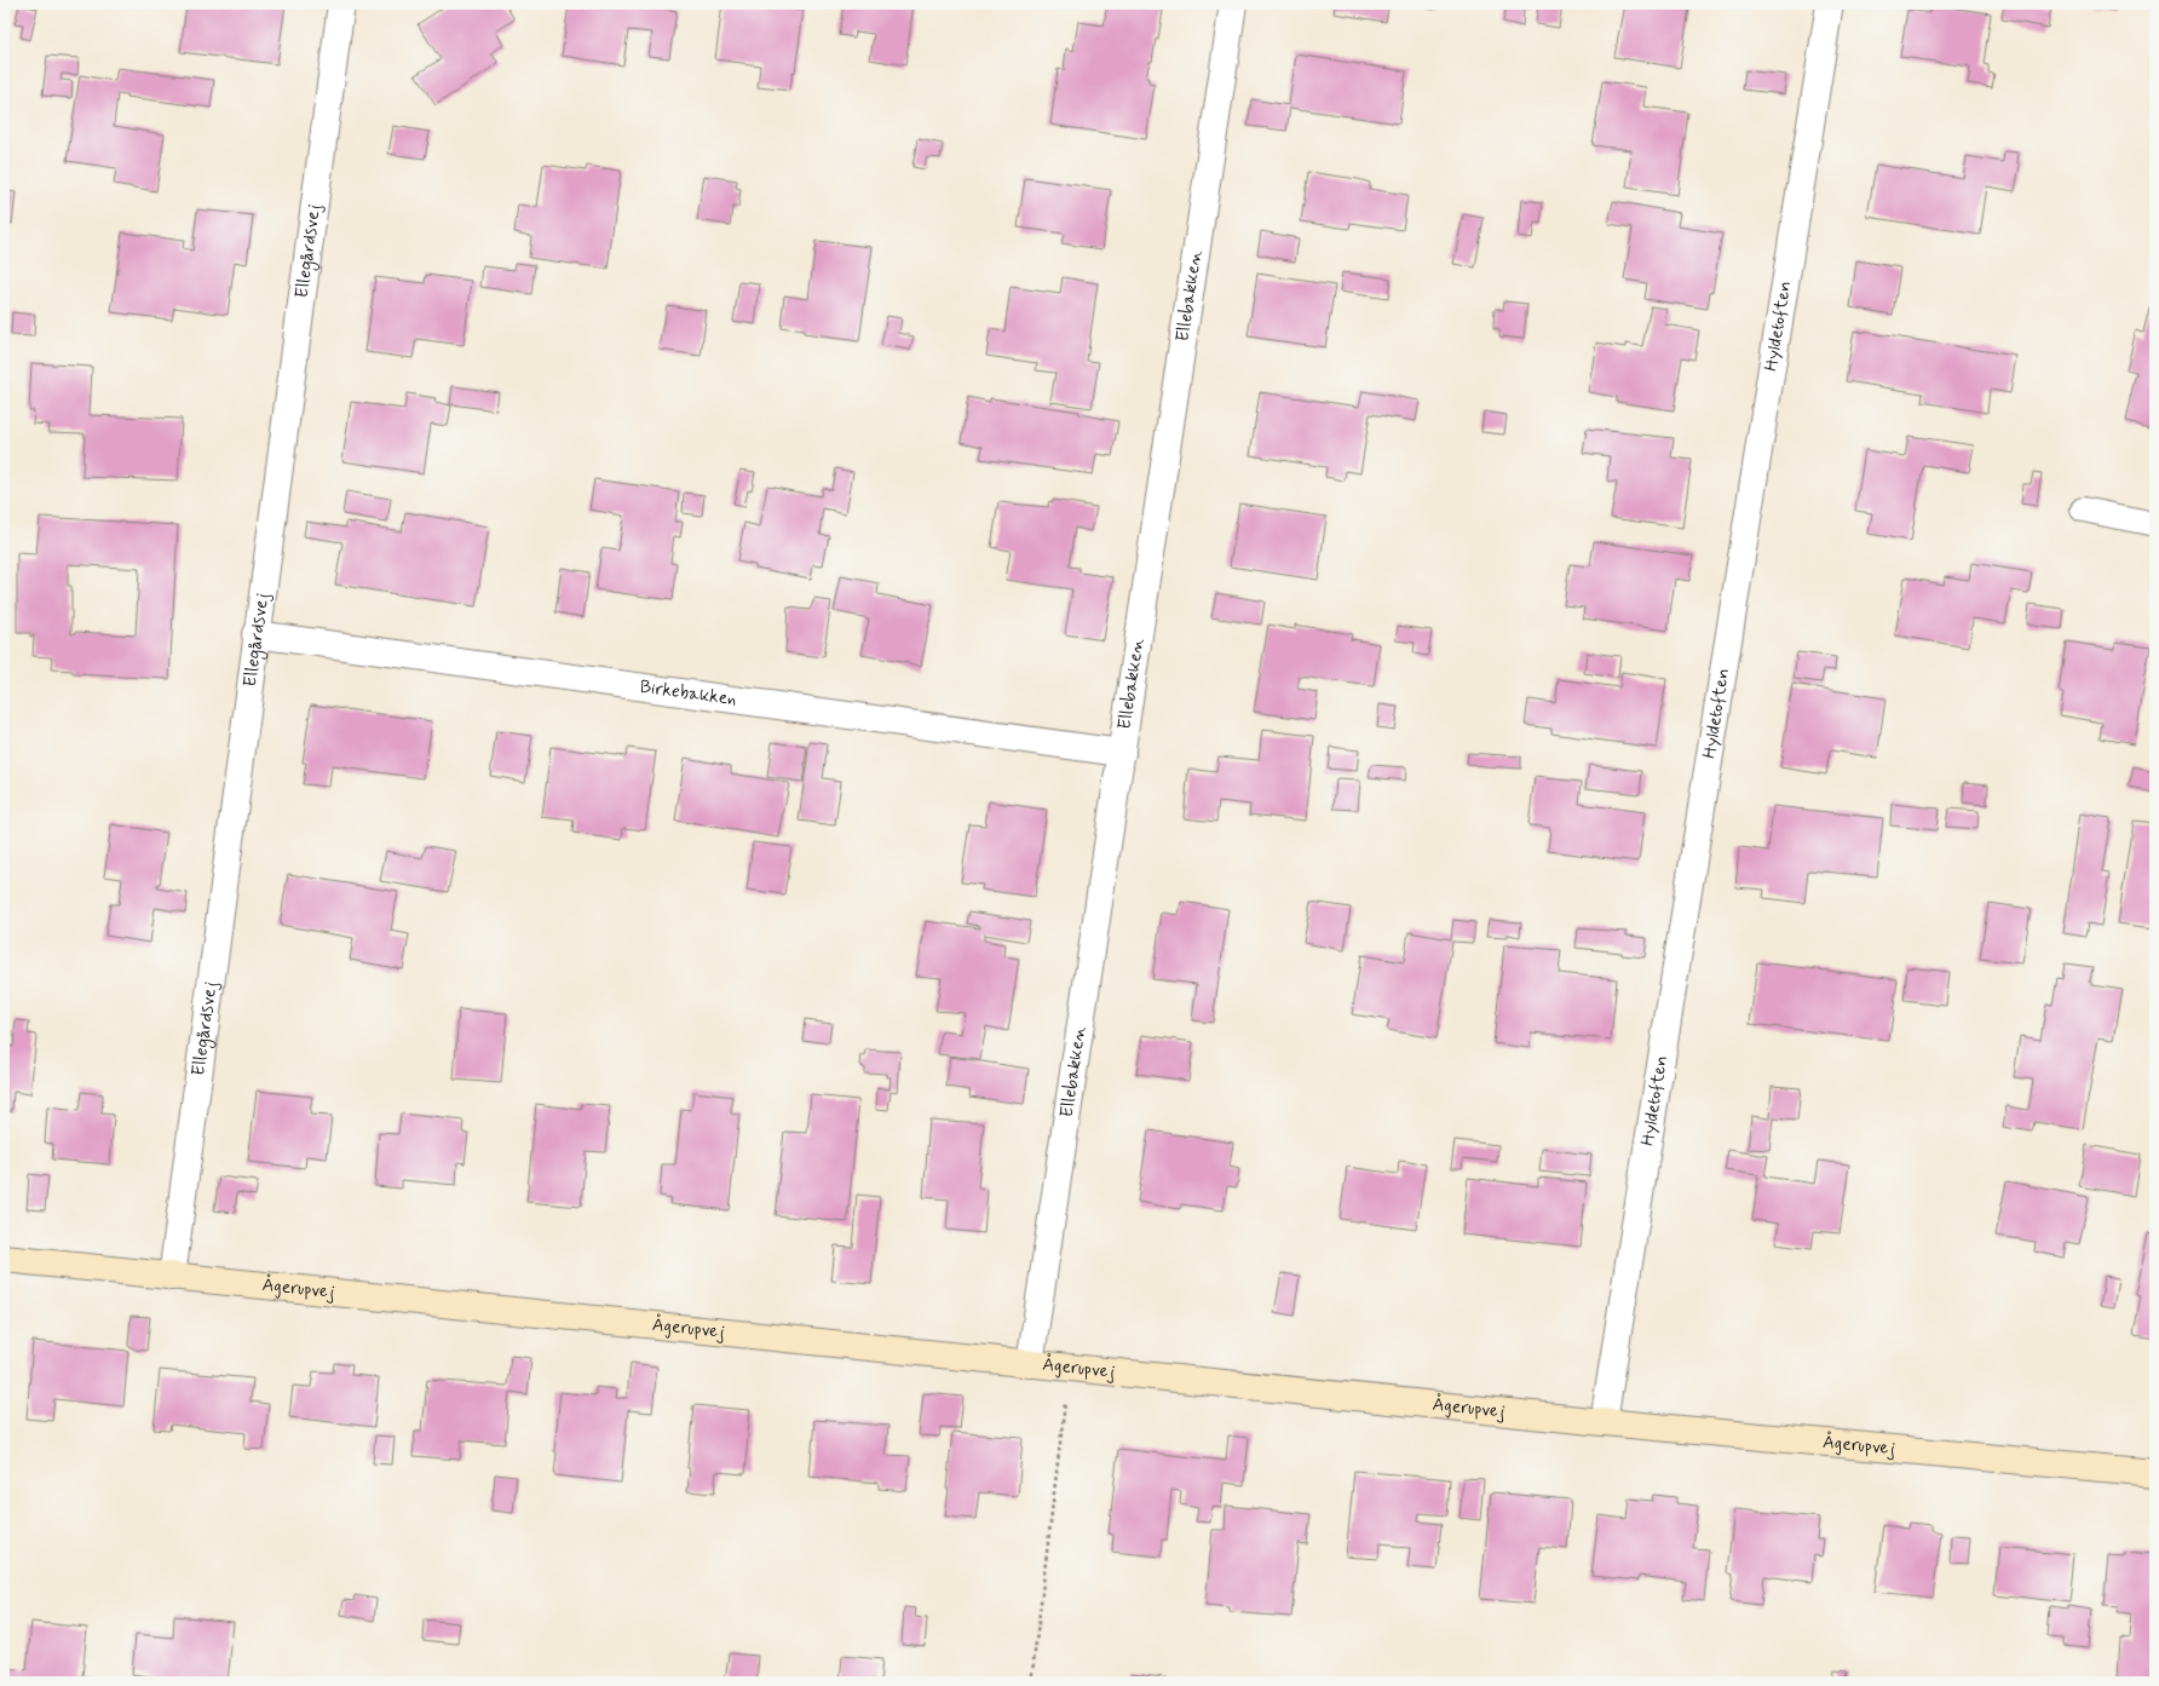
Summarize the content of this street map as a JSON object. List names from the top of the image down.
{
  "streets": {
    "street": [
      "Ellegårdsvej",
      "Ellebakken",
      "Hyldetoften",
      "Birkebakken",
      "Ågerupvej"
    ]
  },
  "crossings": [
    ["Ellegårdsvej", "Birkebakken"],
    ["Ellegårdsvej", "Ågerupvej"],
    ["Ellebakken", "Birkebakken"],
    ["Ellebakken", "Ågerupvej"],
    ["Hyldetoften", "Ågerupvej"]
  ]
}
